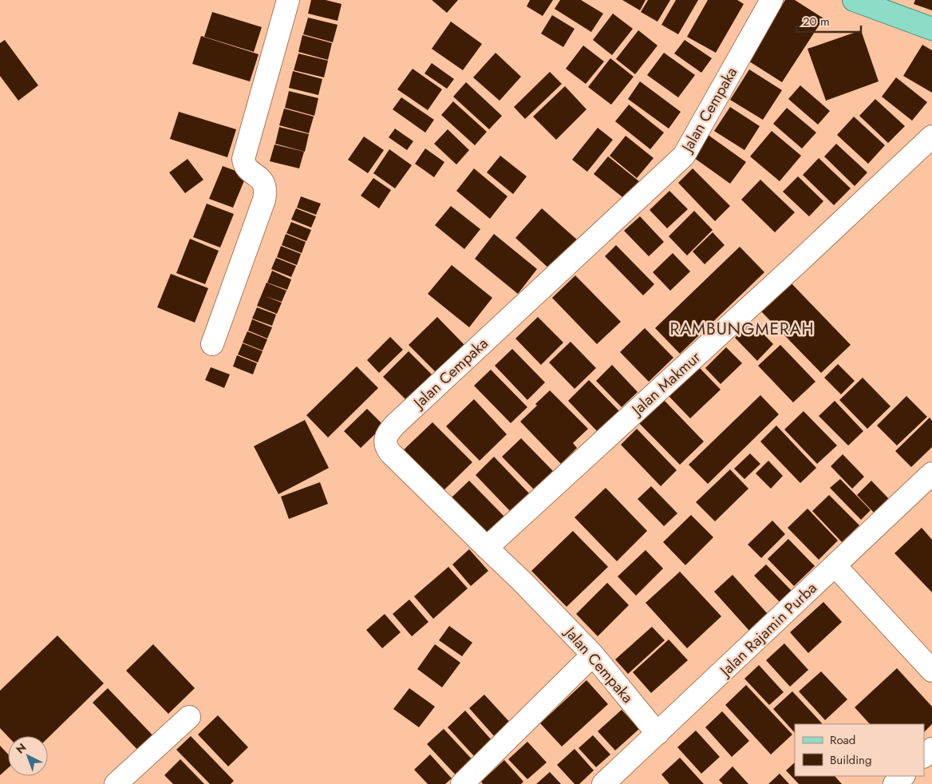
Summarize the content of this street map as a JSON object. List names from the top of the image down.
{
  "streets": {
    "street": ["Jalan Cempaka", "Jalan Makmur", "Jalan Rajamin Purba"]
  },
  "crossings": [
    ["Jalan Cempaka", "Jalan Makmur"],
    ["Jalan Cempaka", "Jalan Rajamin Purba"]
  ],
  "districts": ["RAMBUNGMERAH"],
  "legend": ["Road", "Building"],
  "scale_bar": "20 m",
  "north": "top left"
}
